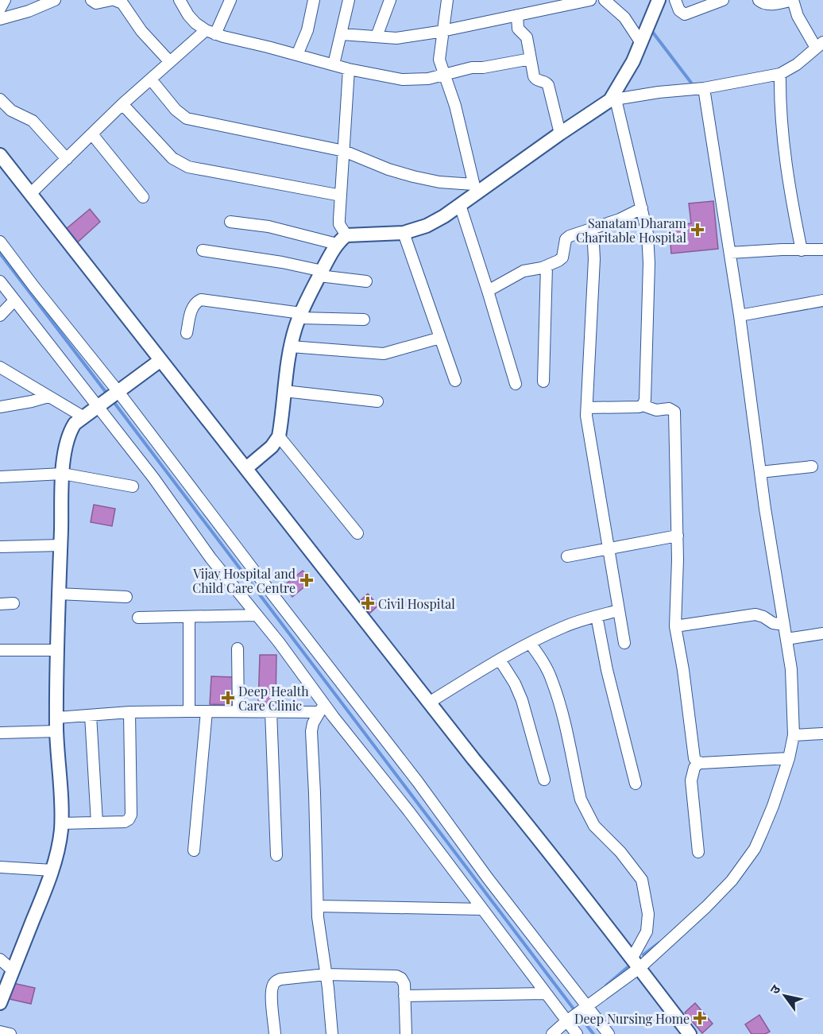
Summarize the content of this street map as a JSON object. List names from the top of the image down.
{
  "places": {
    "health": [
      "Sanatam Dharam Charitable Hospital",
      "Vijay Hospital and Child Care Centre",
      "Civil Hospital",
      "Deep Health Care Clinic",
      "Deep Nursing Home"
    ]
  },
  "north": "top left"
}
